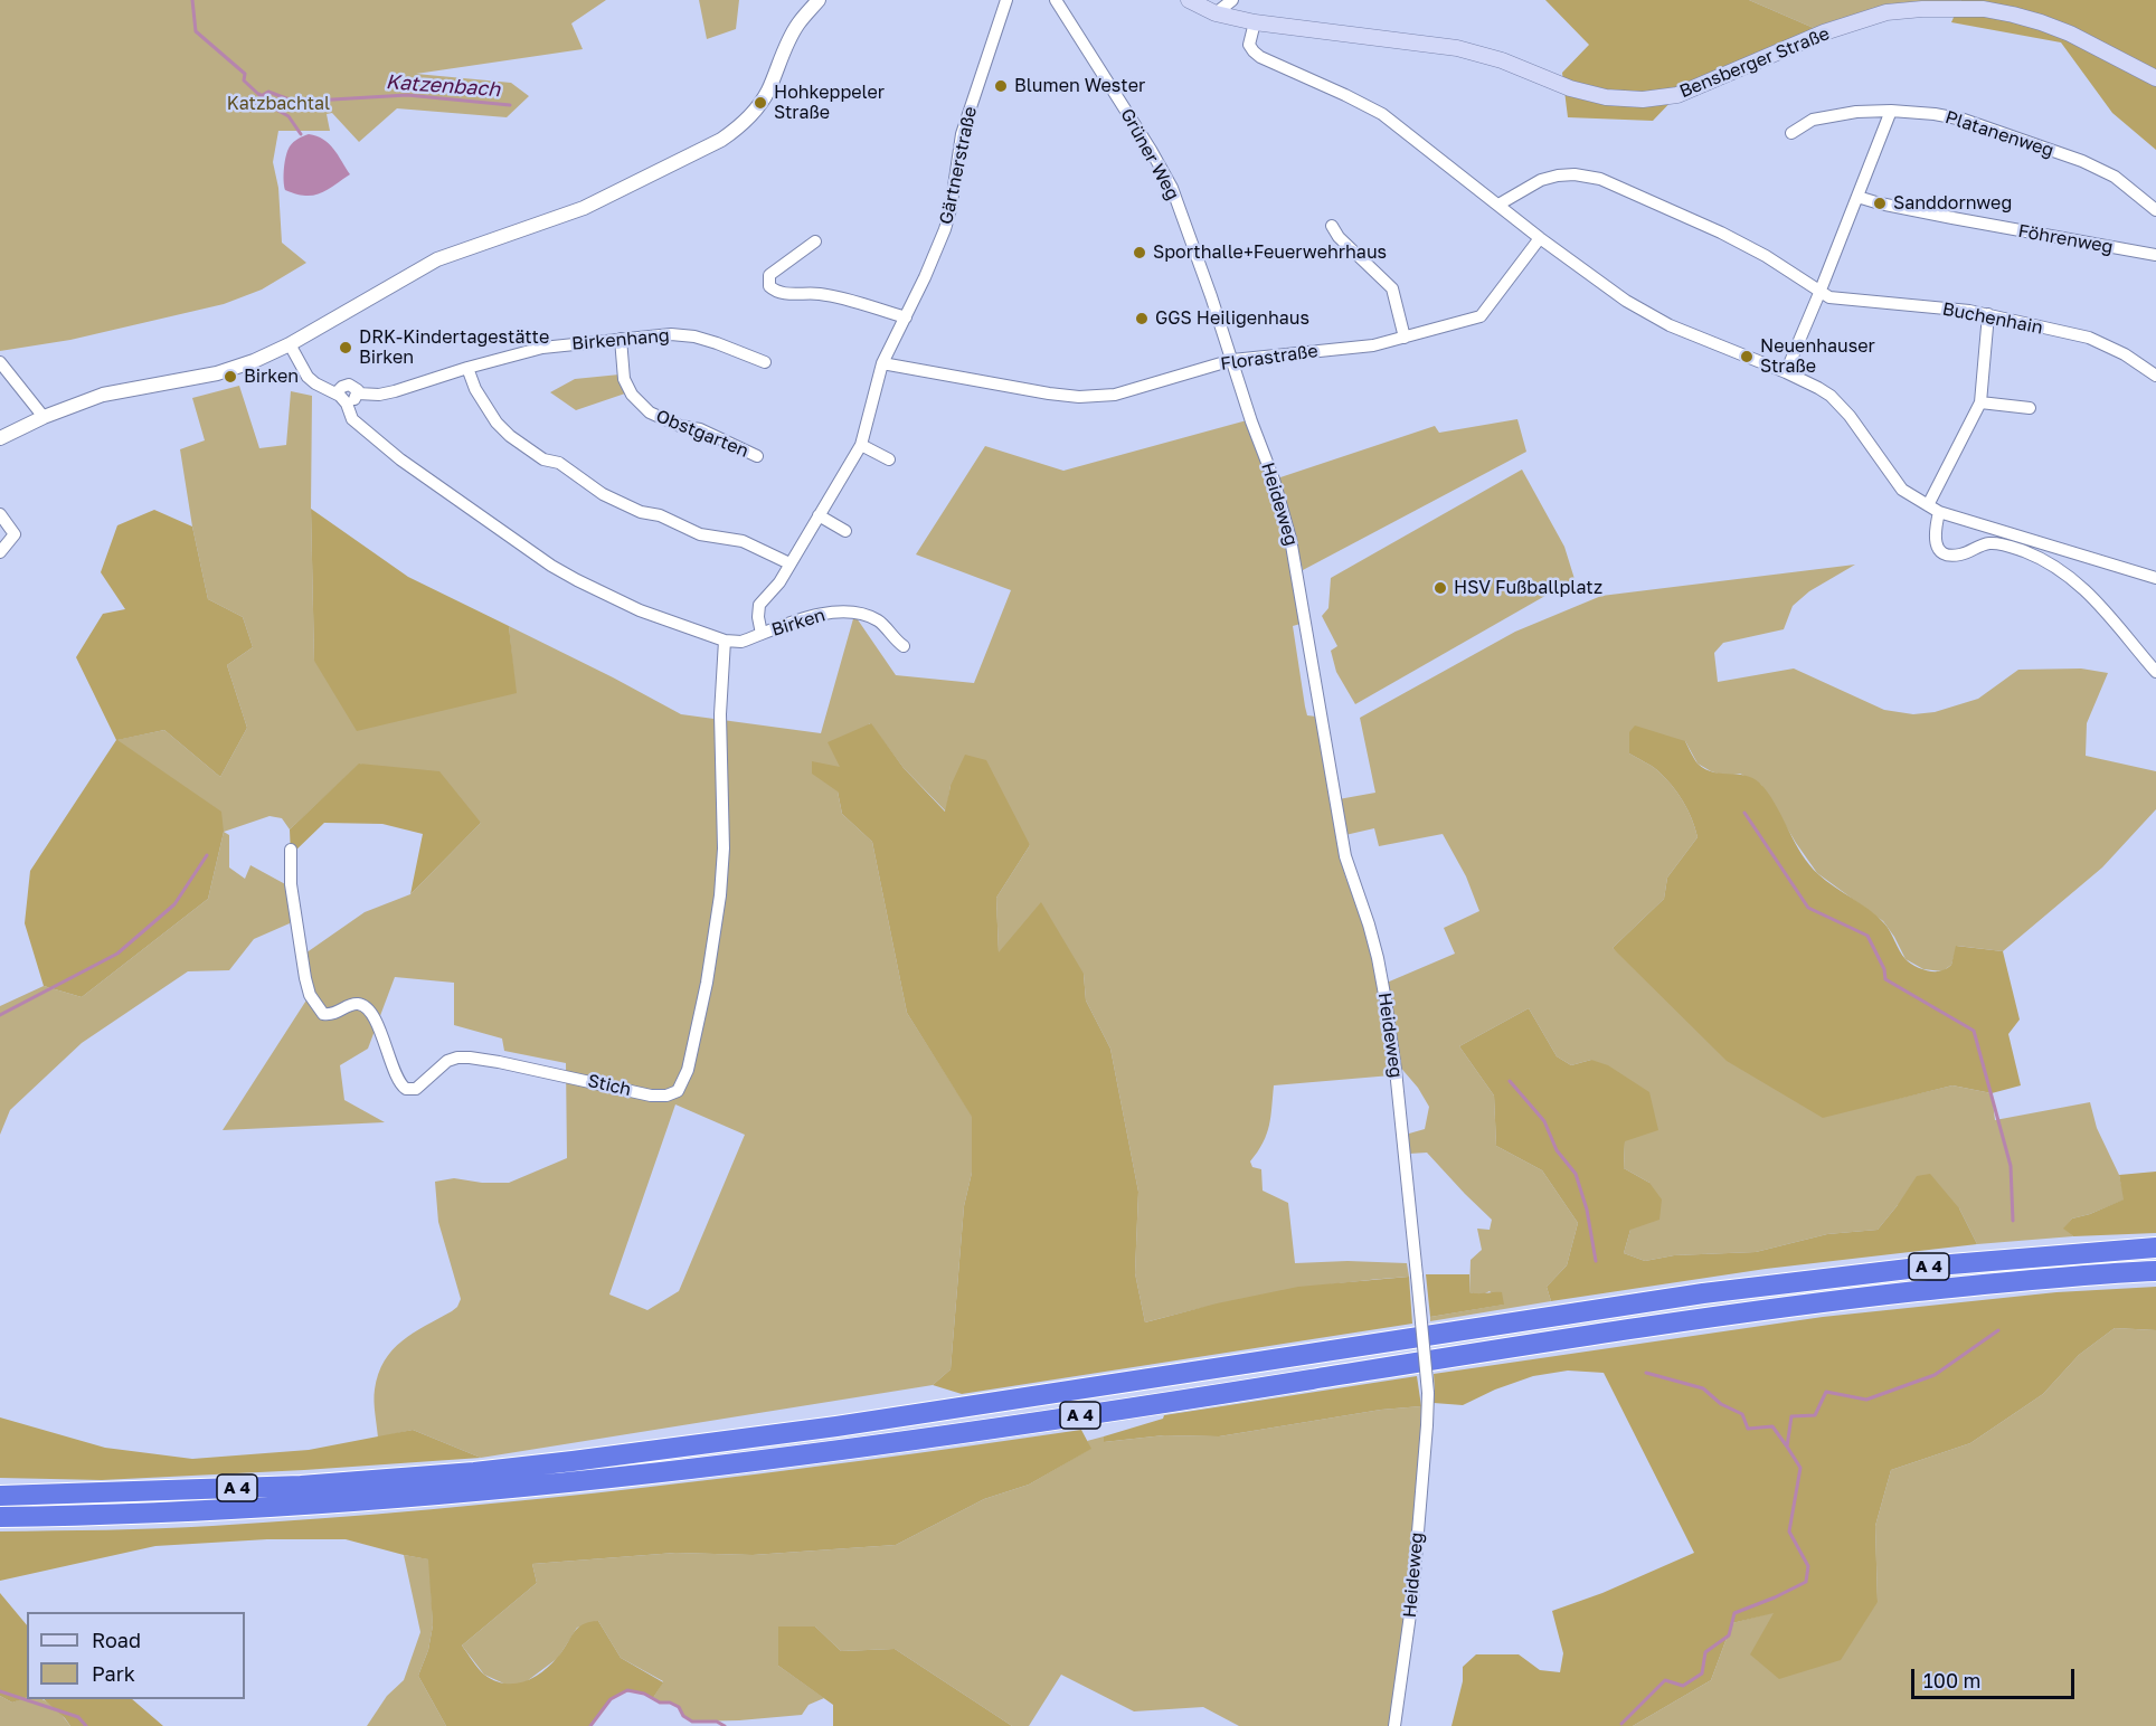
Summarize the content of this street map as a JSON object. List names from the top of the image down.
{
  "streets": {
    "highway": ["A 4"],
    "main road": ["Bensberger Straße"],
    "street": [
      "Platanenweg",
      "Grüner Weg",
      "Gärtnerstraße",
      "Föhrenweg",
      "Buchenhain",
      "Birkenhang",
      "Florastraße",
      "Obstgarten",
      "Heideweg",
      "Birken",
      "Stich"
    ]
  },
  "crossings": [
    ["Grüner Weg", "Florastraße"],
    ["Grüner Weg", "Heideweg"],
    ["Gärtnerstraße", "Florastraße"],
    ["Gärtnerstraße", "Birken"],
    ["Birkenhang", "Obstgarten"],
    ["Birkenhang", "Birken"],
    ["Florastraße", "Heideweg"],
    ["Florastraße", "Birken"],
    ["Birken", "Stich"]
  ],
  "water": ["Katzenbach"],
  "parks": ["Katzbachtal"],
  "places": [
    "Blumen Wester",
    "Hohkeppeler Straße",
    "Sanddornweg",
    "Sporthalle+Feuerwehrhaus",
    "GGS Heiligenhaus",
    "DRK-Kindertagestätte Birken",
    "Neuenhauser Straße",
    "Birken",
    "HSV Fußballplatz"
  ],
  "legend": ["Road", "Park"],
  "scale_bar": "100 m"
}
